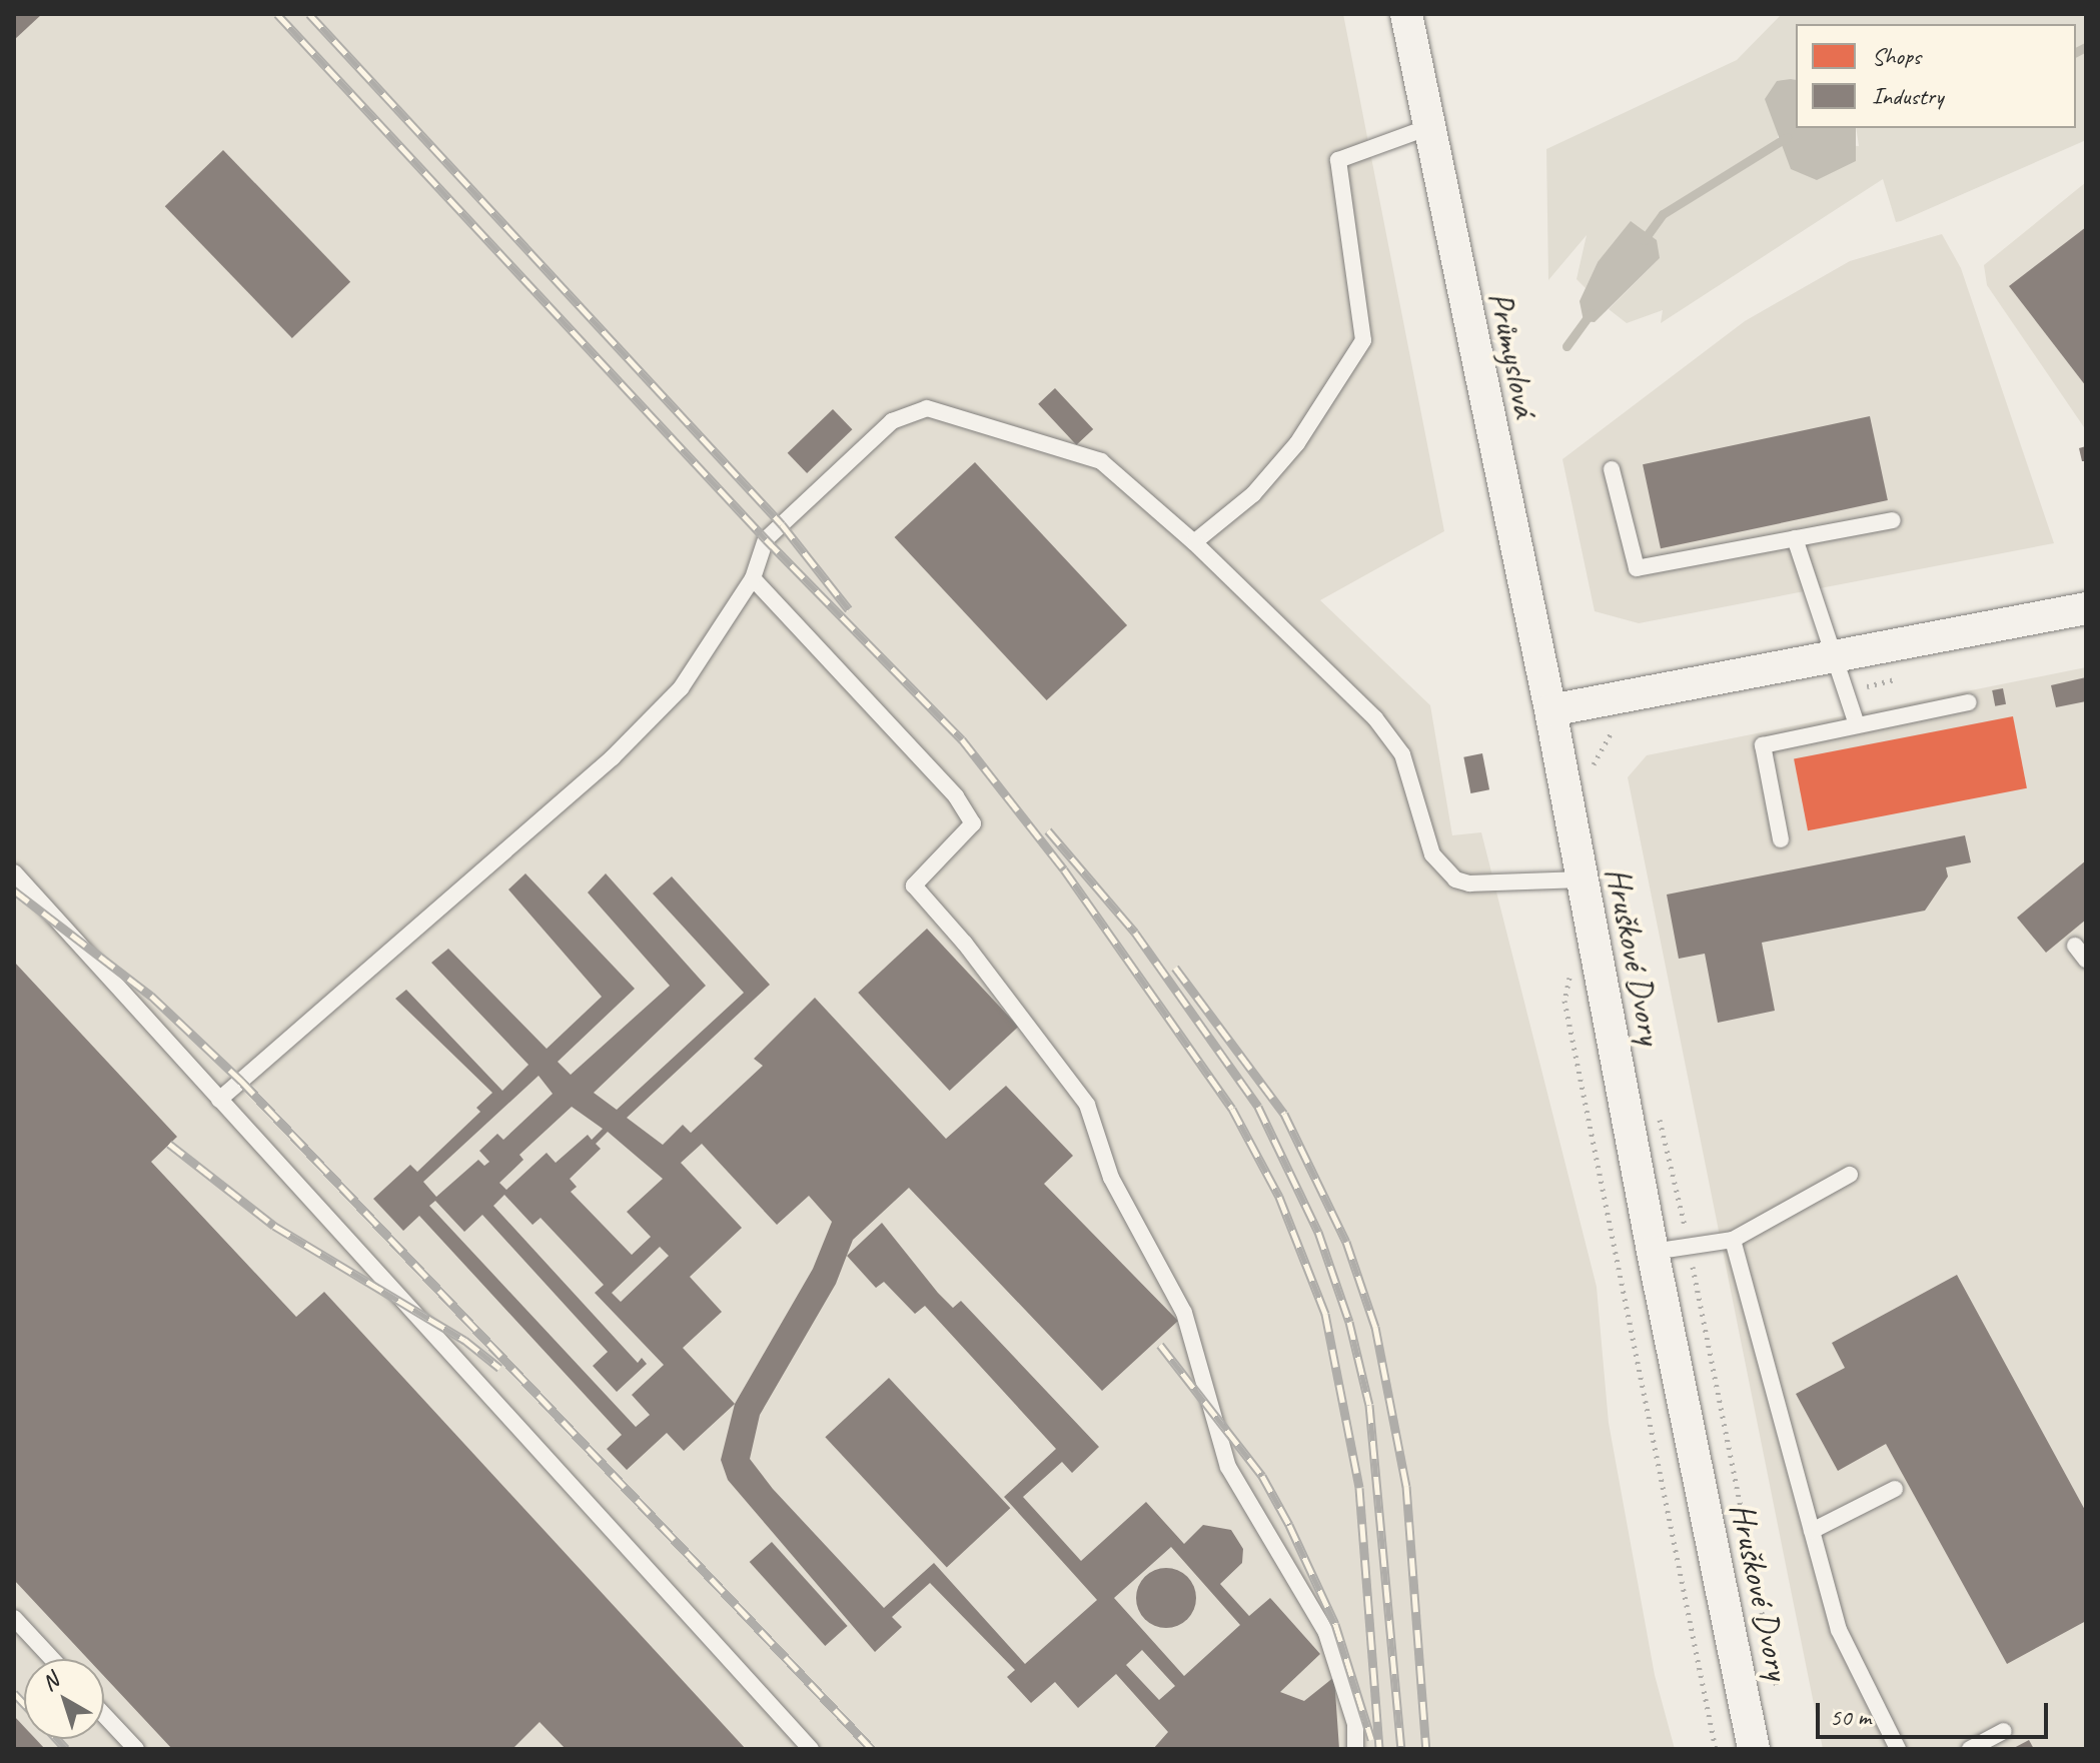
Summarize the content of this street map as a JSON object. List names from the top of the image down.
{
  "streets": {
    "street": ["Průmyslová", "Hruškové Dvory"]
  },
  "crossings": [
    ["Průmyslová", "Hruškové Dvory"]
  ],
  "legend": ["Shops", "Industry"],
  "scale_bar": "50 m",
  "north": "top left"
}
